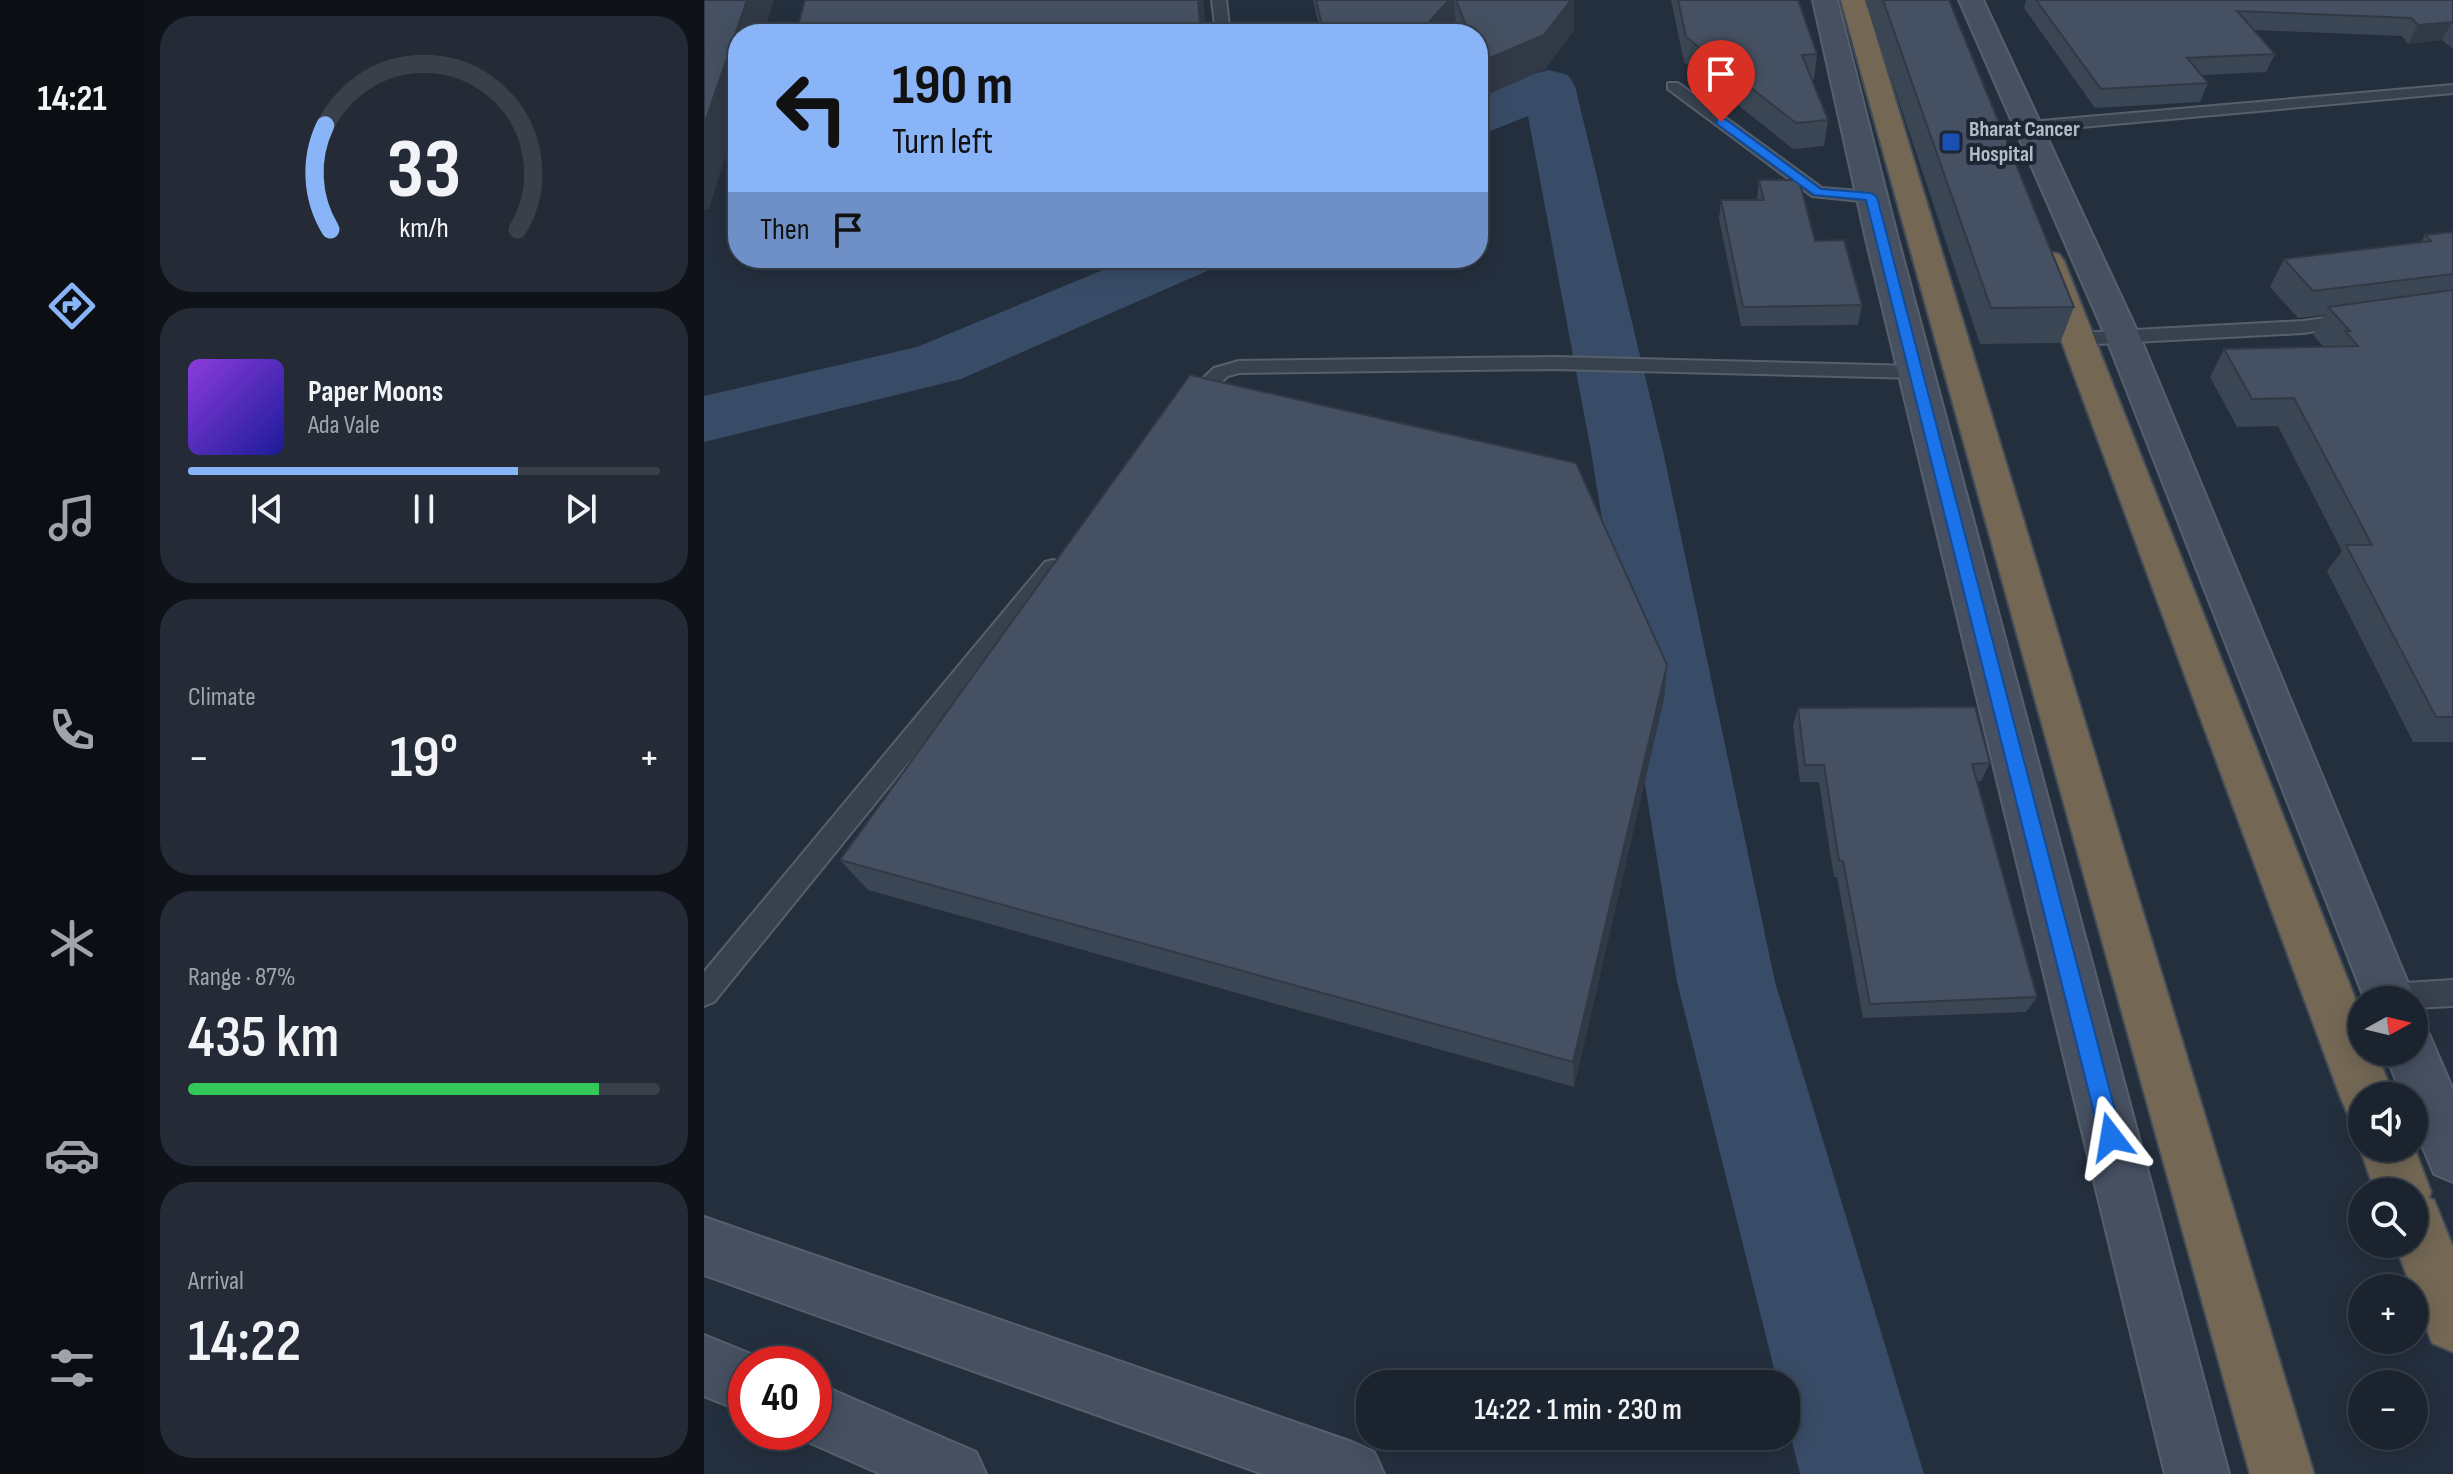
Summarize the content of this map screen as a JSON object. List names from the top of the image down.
{
  "places": {
    "transit": ["Bharat Cancer Hospital"]
  },
  "north": "right",
  "page": {
    "tabs": "14:21",
    "turn": ["190 m", "Turn left"],
    "then": "Then",
    "song": ["Paper Moons", "Ada Vale"],
    "tile": [
      "Climate",
      ["Range · 87%", "435 km"],
      ["Arrival", "14:22"]
    ],
    "heat": ["−", "19°", "+"],
    "map_buttons": ["+", "−"],
    "limit": "40",
    "trip": "14:22 · 1 min · 230 m",
    "gauge": ["33", "km/h"]
  }
}
